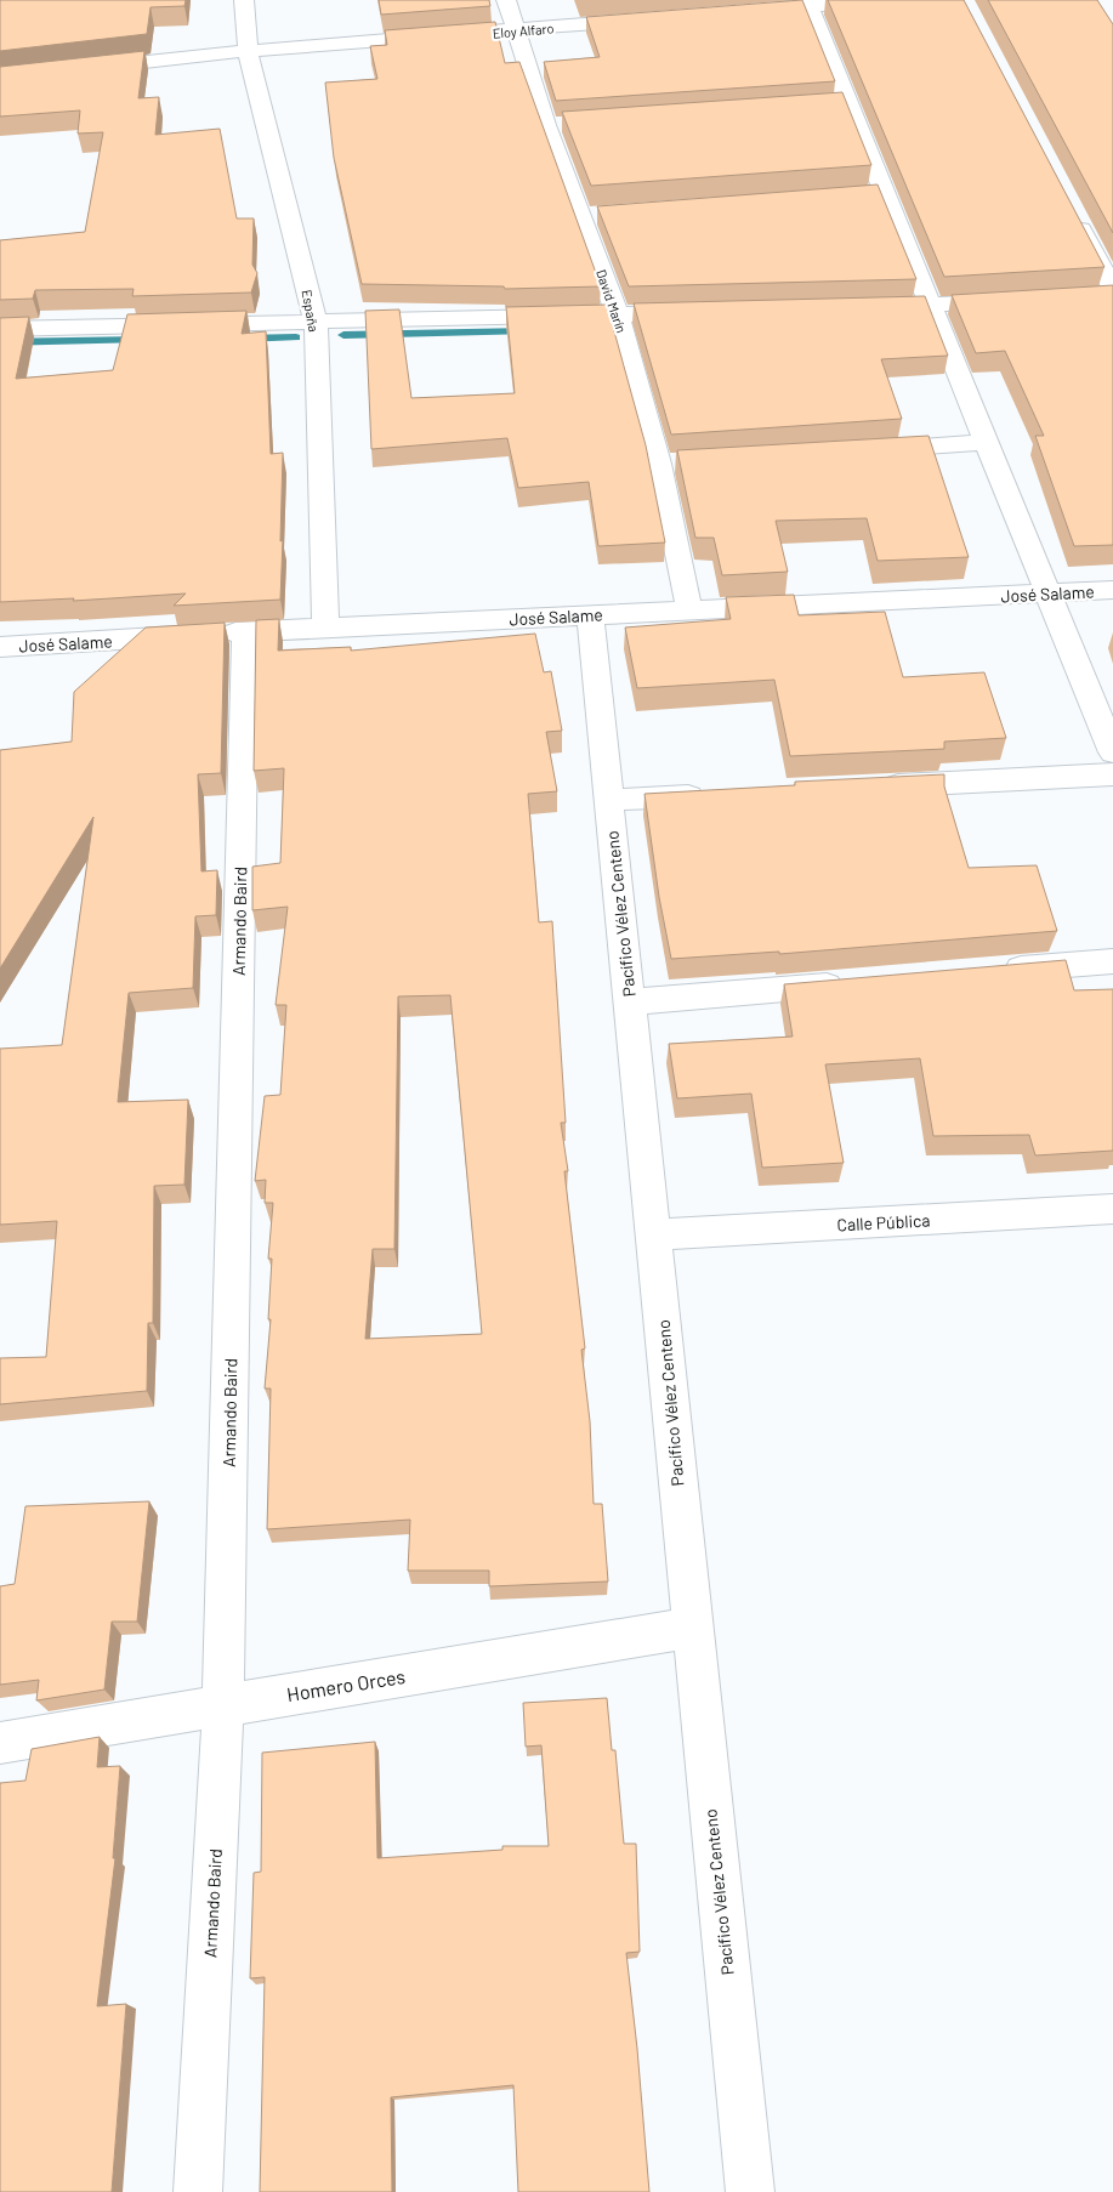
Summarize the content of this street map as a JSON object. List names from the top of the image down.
{
  "streets": {
    "street": [
      "Eloy Alfaro",
      "David Marín",
      "España",
      "José Salame",
      "Pacífico Vélez Centeno",
      "Armando Baird",
      "Calle Pública",
      "Homero Orces"
    ]
  },
  "crossings": [
    ["Eloy Alfaro", "David Marín"],
    ["Eloy Alfaro", "España"],
    ["David Marín", "José Salame"],
    ["España", "José Salame"],
    ["José Salame", "Pacífico Vélez Centeno"],
    ["José Salame", "Armando Baird"],
    ["Pacífico Vélez Centeno", "Calle Pública"],
    ["Pacífico Vélez Centeno", "Homero Orces"],
    ["Armando Baird", "Homero Orces"]
  ]
}
